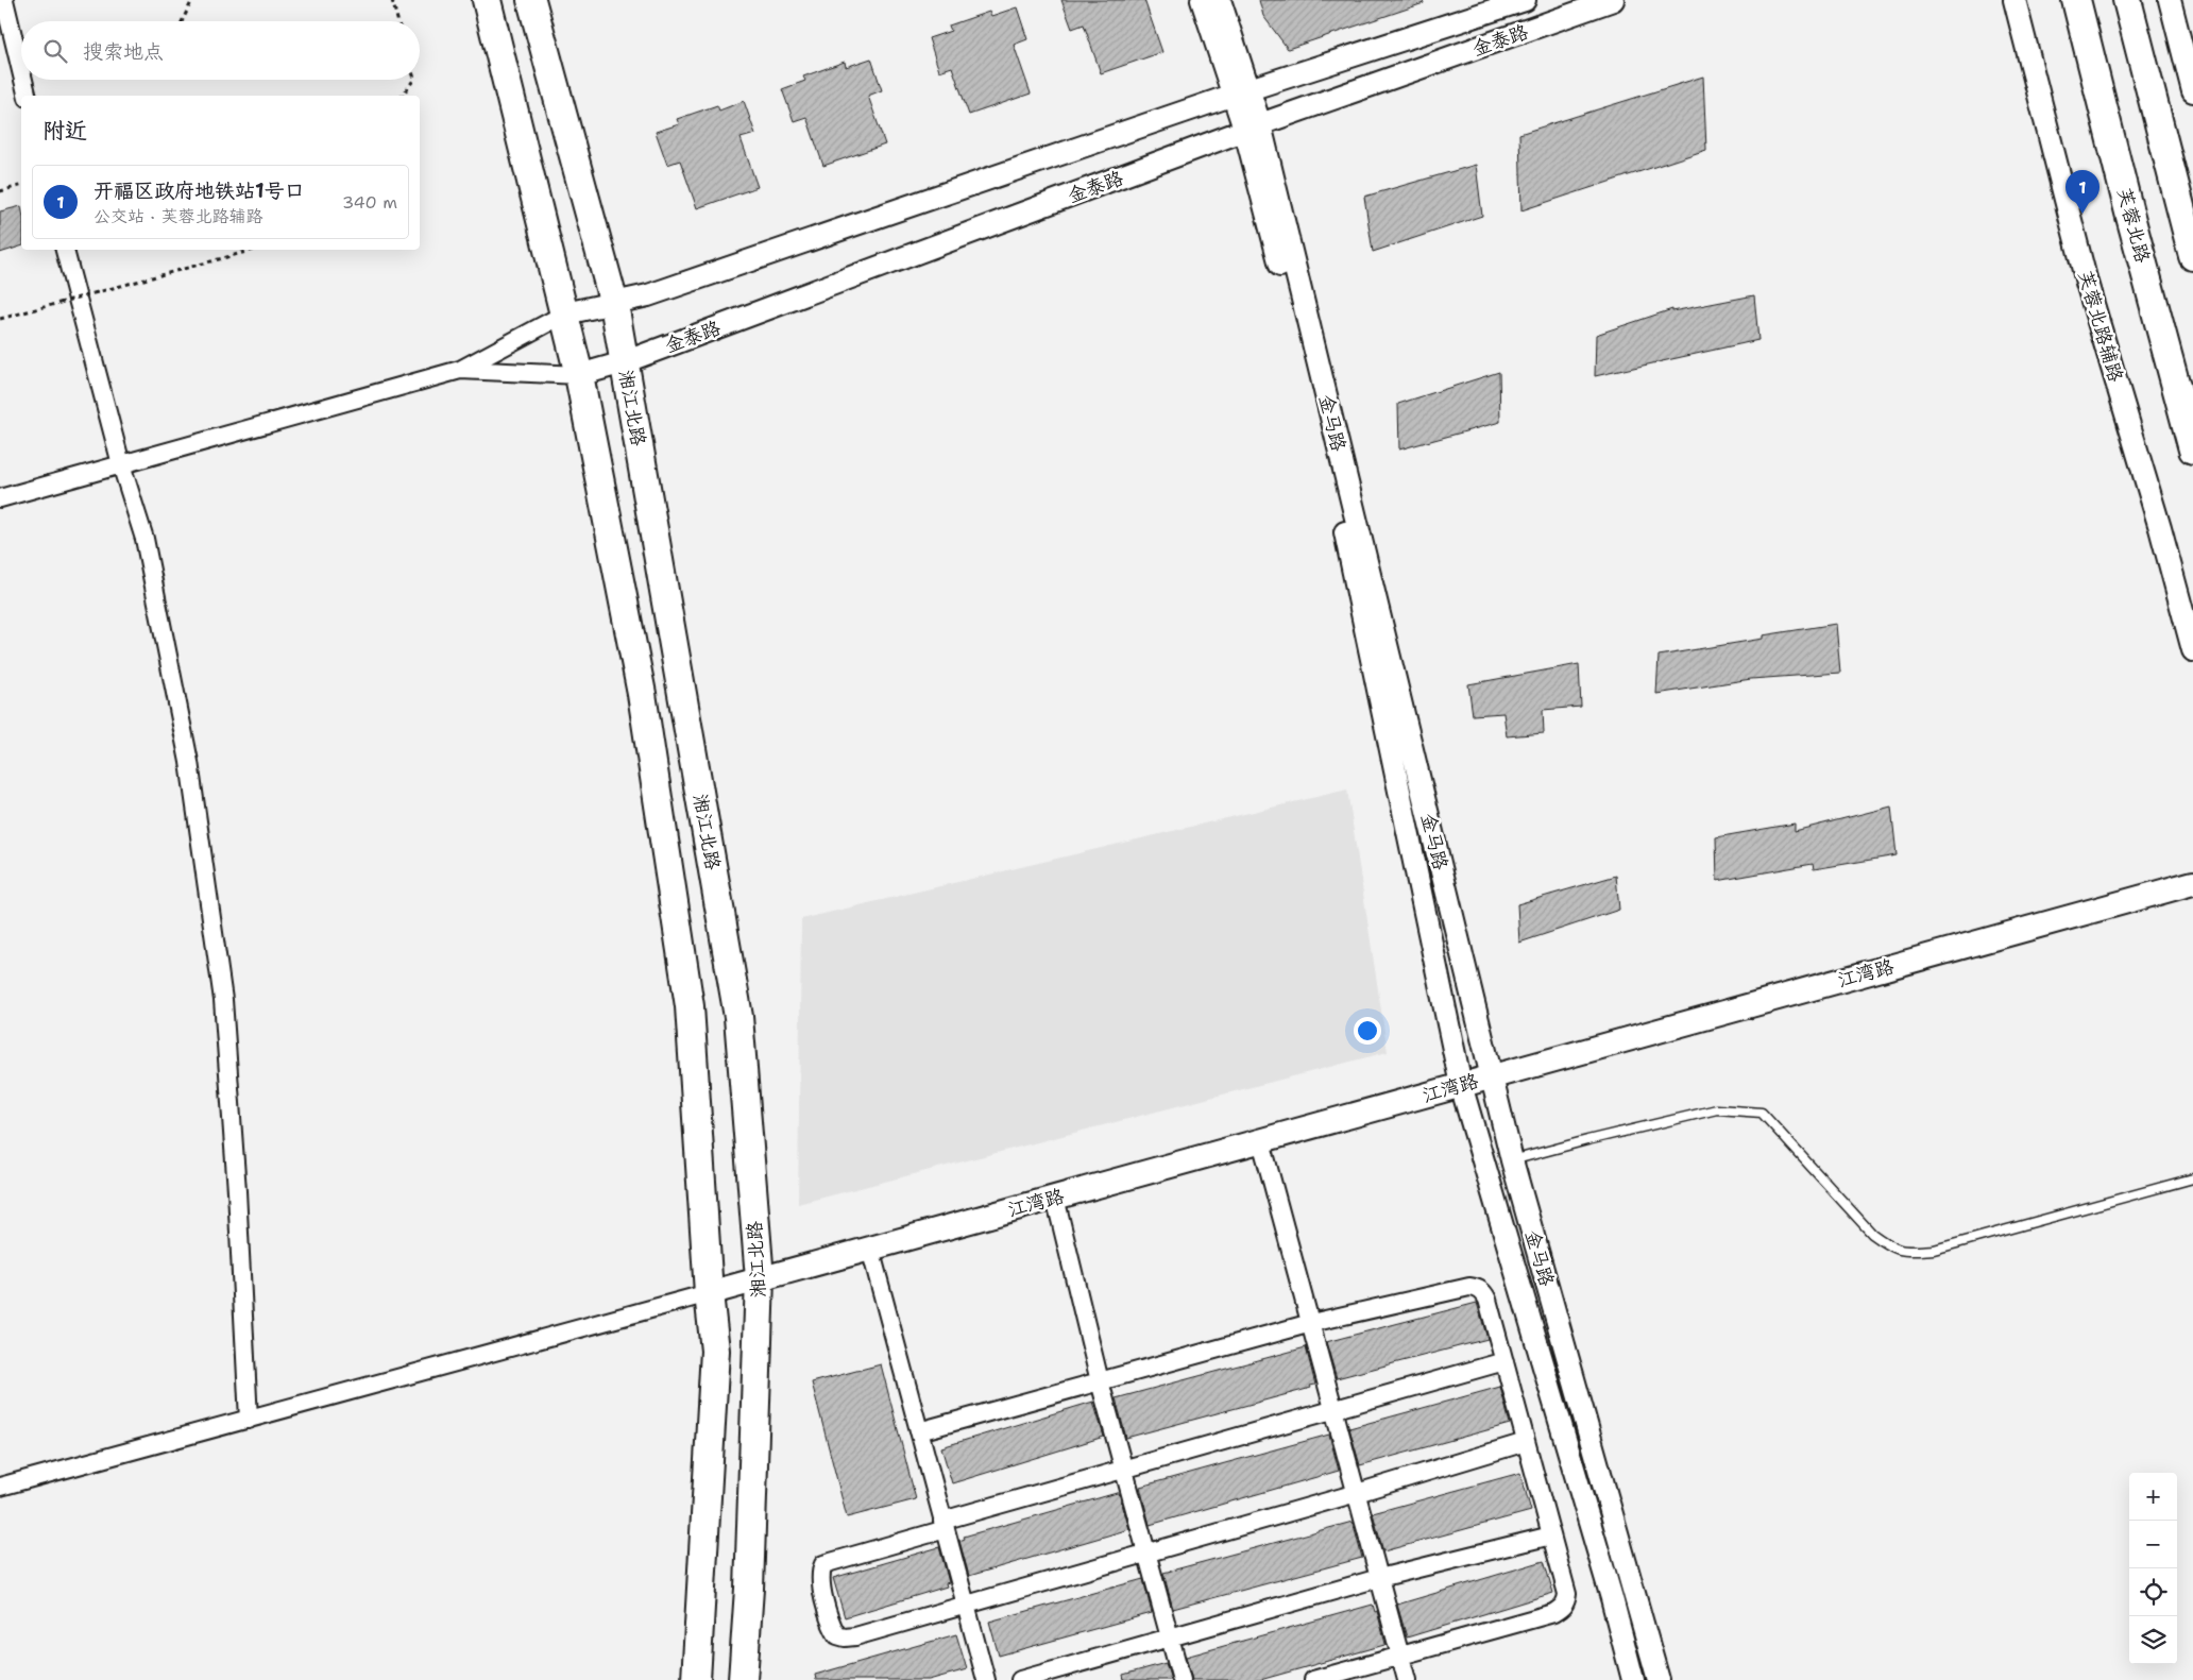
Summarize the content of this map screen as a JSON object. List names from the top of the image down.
{
  "streets": {
    "main road": ["芙蓉北路", "湘江北路", "江湾路"],
    "street": ["金泰路", "芙蓉北路辅路", "金马路"]
  },
  "crossings": [
    ["金泰路", "湘江北路"],
    ["金泰路", "金马路"],
    ["湘江北路", "江湾路"],
    ["金马路", "江湾路"]
  ],
  "page": {
    "search": "搜索地点",
    "heading": "附近",
    "list": [
      {
        "mark": "1",
        "name": "开福区政府地铁站1号口",
        "note": "公交站 · 芙蓉北路辅路",
        "value": "340 m"
      }
    ],
    "pins": "1",
    "map_buttons": ["+", "−"]
  }
}
